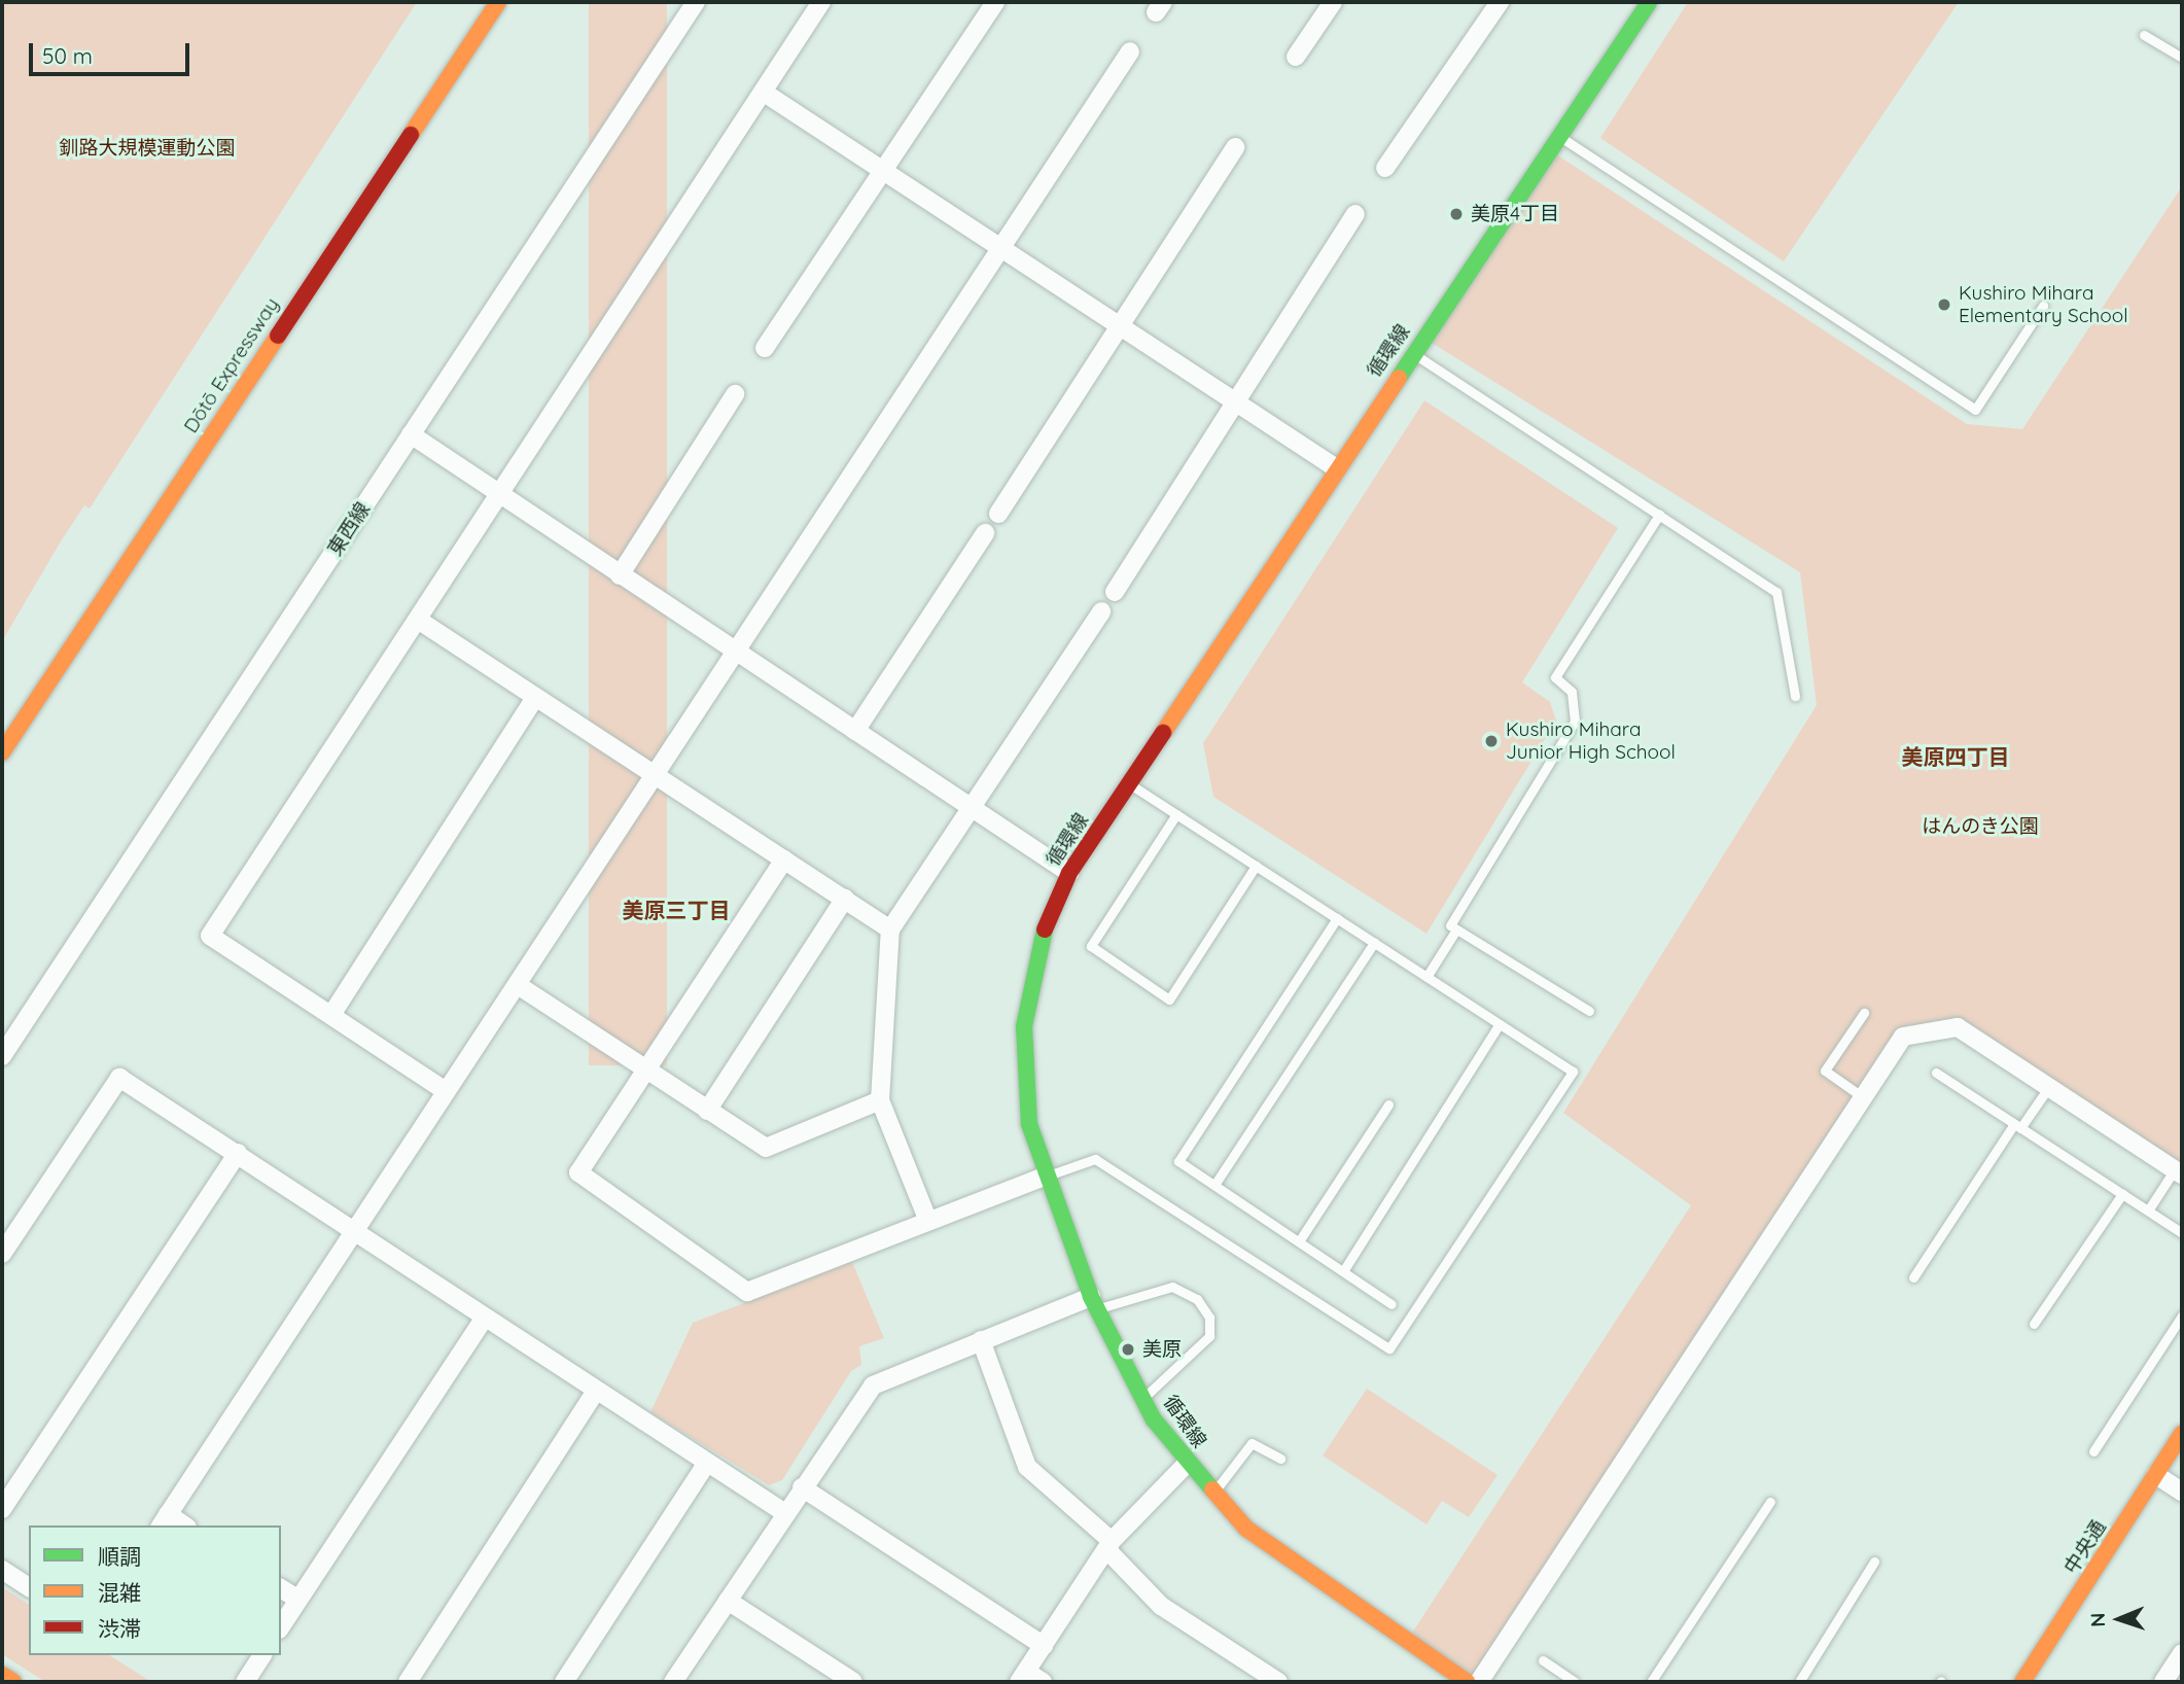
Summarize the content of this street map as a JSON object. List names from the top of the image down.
{
  "streets": {
    "main road": ["循環線", "Dōtō Expressway", "中央通"],
    "street": ["東西線"]
  },
  "districts": ["美原四丁目", "美原三丁目"],
  "parks": ["釧路大規模運動公園", "はんのき公園"],
  "places": [
    "美原4丁目",
    "Kushiro Mihara Elementary School",
    "Kushiro Mihara Junior High School",
    "美原"
  ],
  "legend": ["順調", "混雑", "渋滞"],
  "scale_bar": "50 m",
  "north": "left"
}
